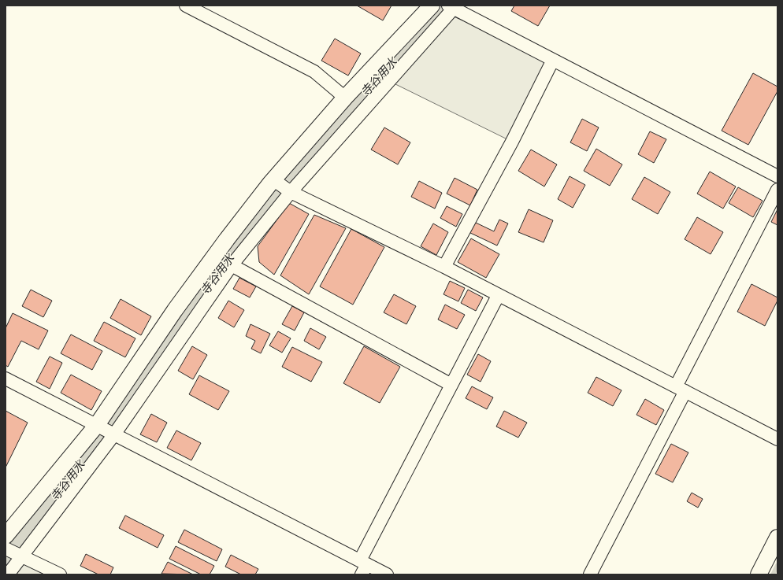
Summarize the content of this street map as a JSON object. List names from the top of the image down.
{
  "water": ["寺谷用水"]
}
